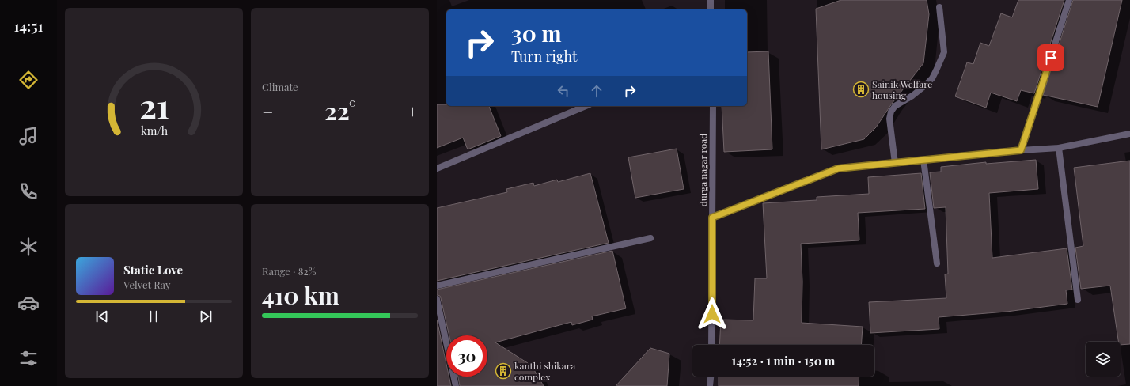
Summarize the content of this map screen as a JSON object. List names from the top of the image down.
{
  "streets": {
    "street": ["durga nagar road"]
  },
  "places": {
    "building": ["Sainik Welfare housing", "kanthi shikara complex"]
  },
  "page": {
    "tabs": "14:51",
    "tile": [
      "Climate",
      ["Range · 82%", "410 km"]
    ],
    "turn": ["30 m", "Turn right"],
    "heat": ["−", "22°", "+"],
    "song": ["Static Love", "Velvet Ray"],
    "limit": "30",
    "trip": "14:52 · 1 min · 150 m",
    "gauge": ["21", "km/h"]
  }
}
